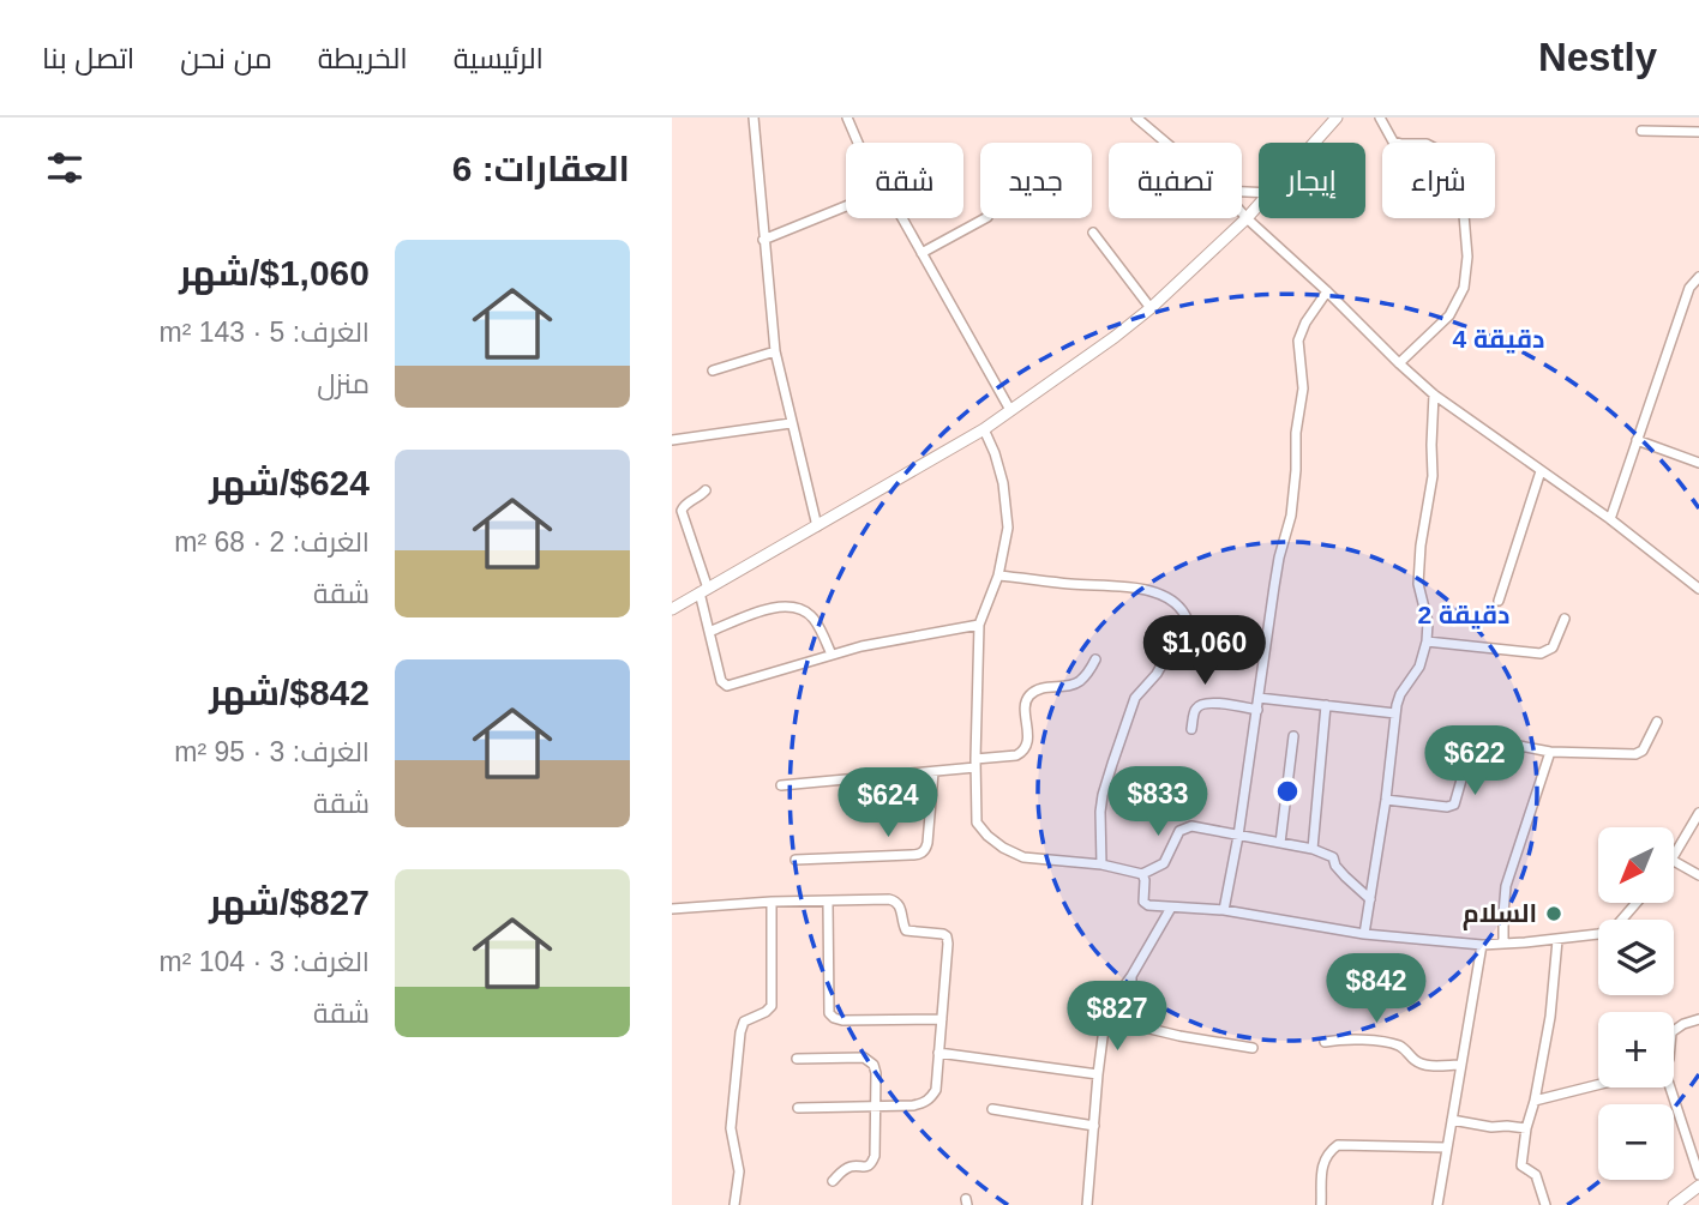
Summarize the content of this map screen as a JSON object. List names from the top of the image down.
{
  "places": ["السلام"],
  "north": "bottom left",
  "page": {
    "header": "Nestly",
    "nav": [
      "الرئيسية",
      "الخريطة",
      "من نحن",
      "اتصل بنا"
    ],
    "heading": "العقارات: 6",
    "chip": [
      "شراء",
      "إيجار",
      "تصفية",
      "جديد",
      "شقة"
    ],
    "list": [
      {
        "name": "$1,060/شهر",
        "note": "الغرف: 5 · 143 m² · منزل"
      },
      {
        "name": "$624/شهر",
        "note": "الغرف: 2 · 68 m² · شقة"
      },
      {
        "name": "$842/شهر",
        "note": "الغرف: 3 · 95 m² · شقة"
      },
      {
        "name": "$827/شهر",
        "note": "الغرف: 3 · 104 m² · شقة"
      }
    ],
    "price": [
      "$1,060",
      "$622",
      "$833",
      "$624",
      "$842",
      "$827"
    ],
    "map_buttons": ["+", "−"]
  },
  "rings": ["4 دقيقة", "2 دقيقة"]
}
